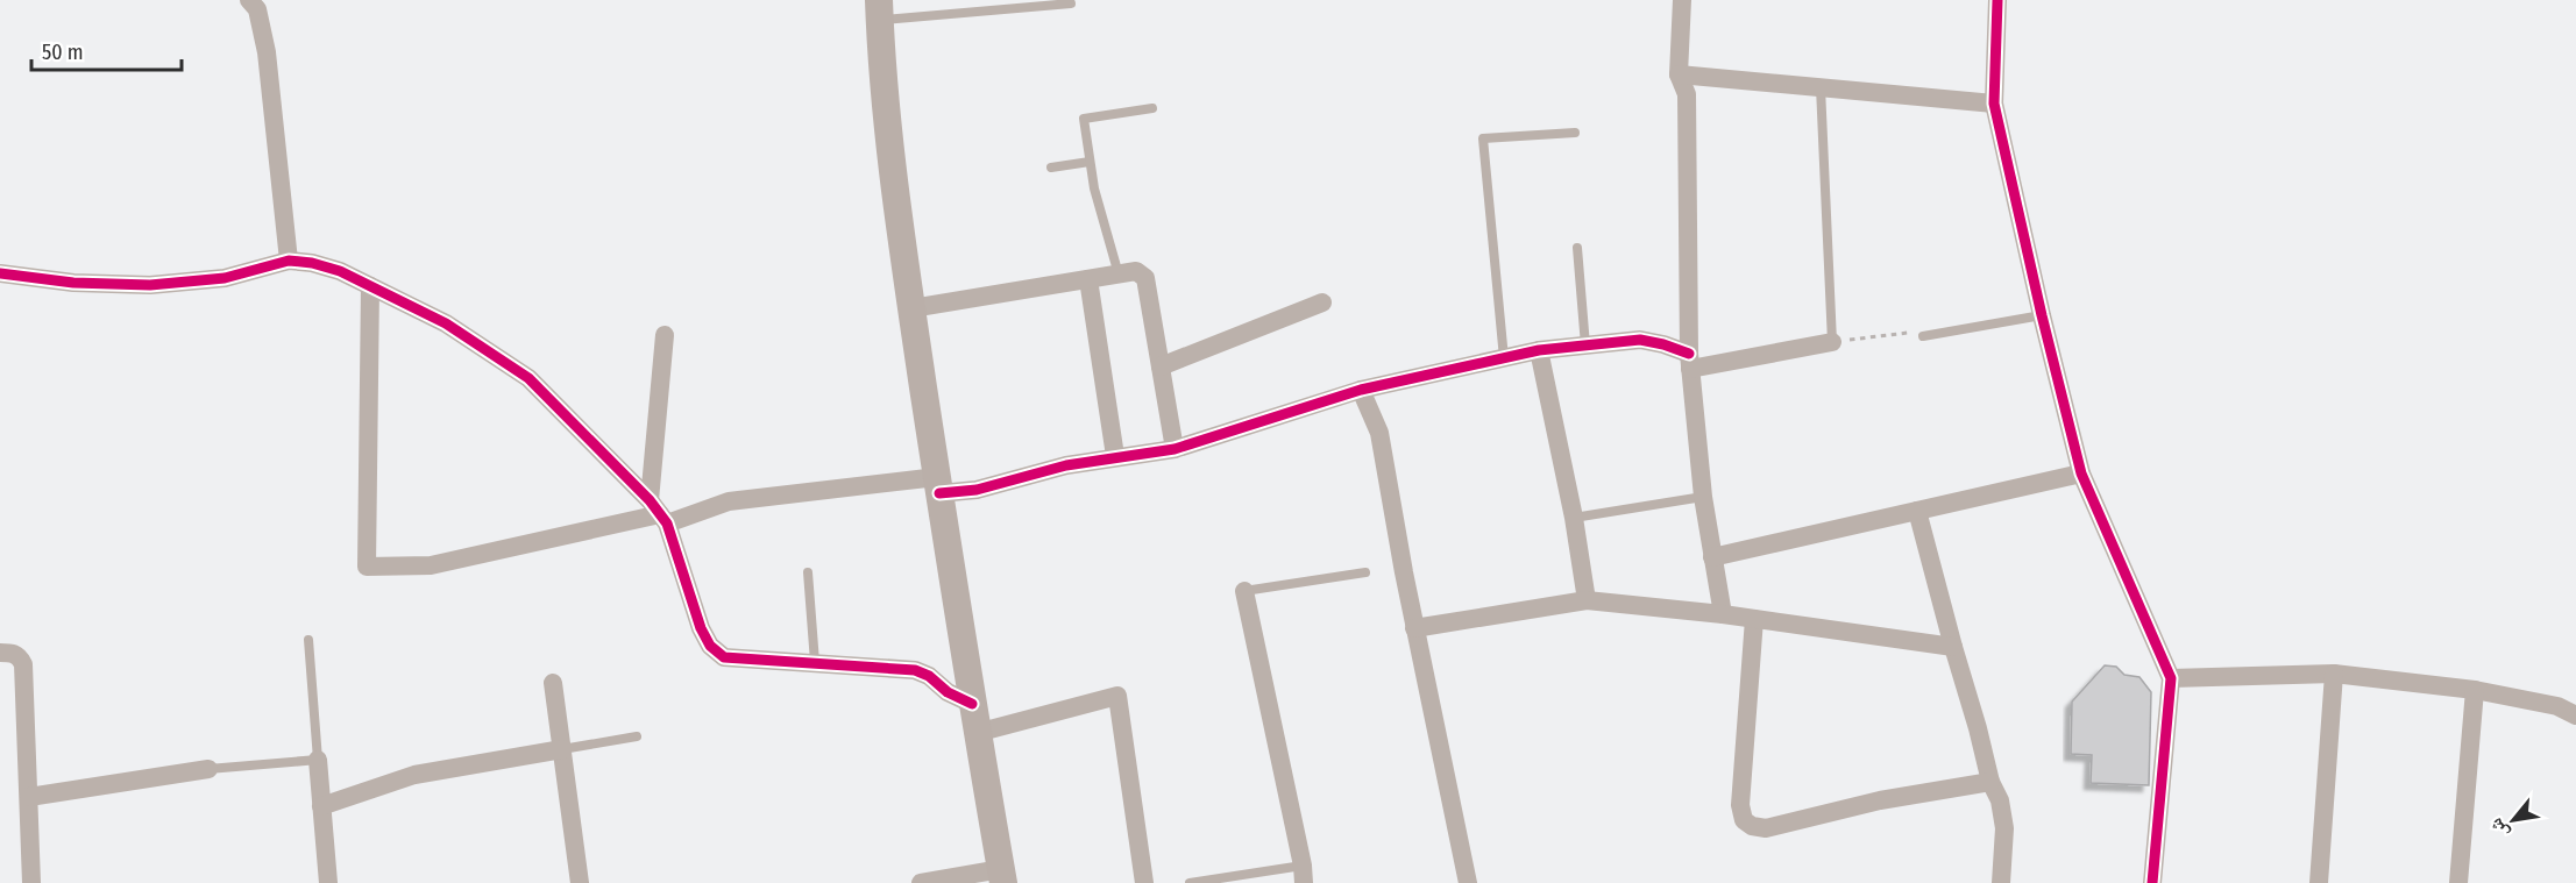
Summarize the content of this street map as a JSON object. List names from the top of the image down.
{
  "scale_bar": "50 m",
  "north": "bottom left"
}
